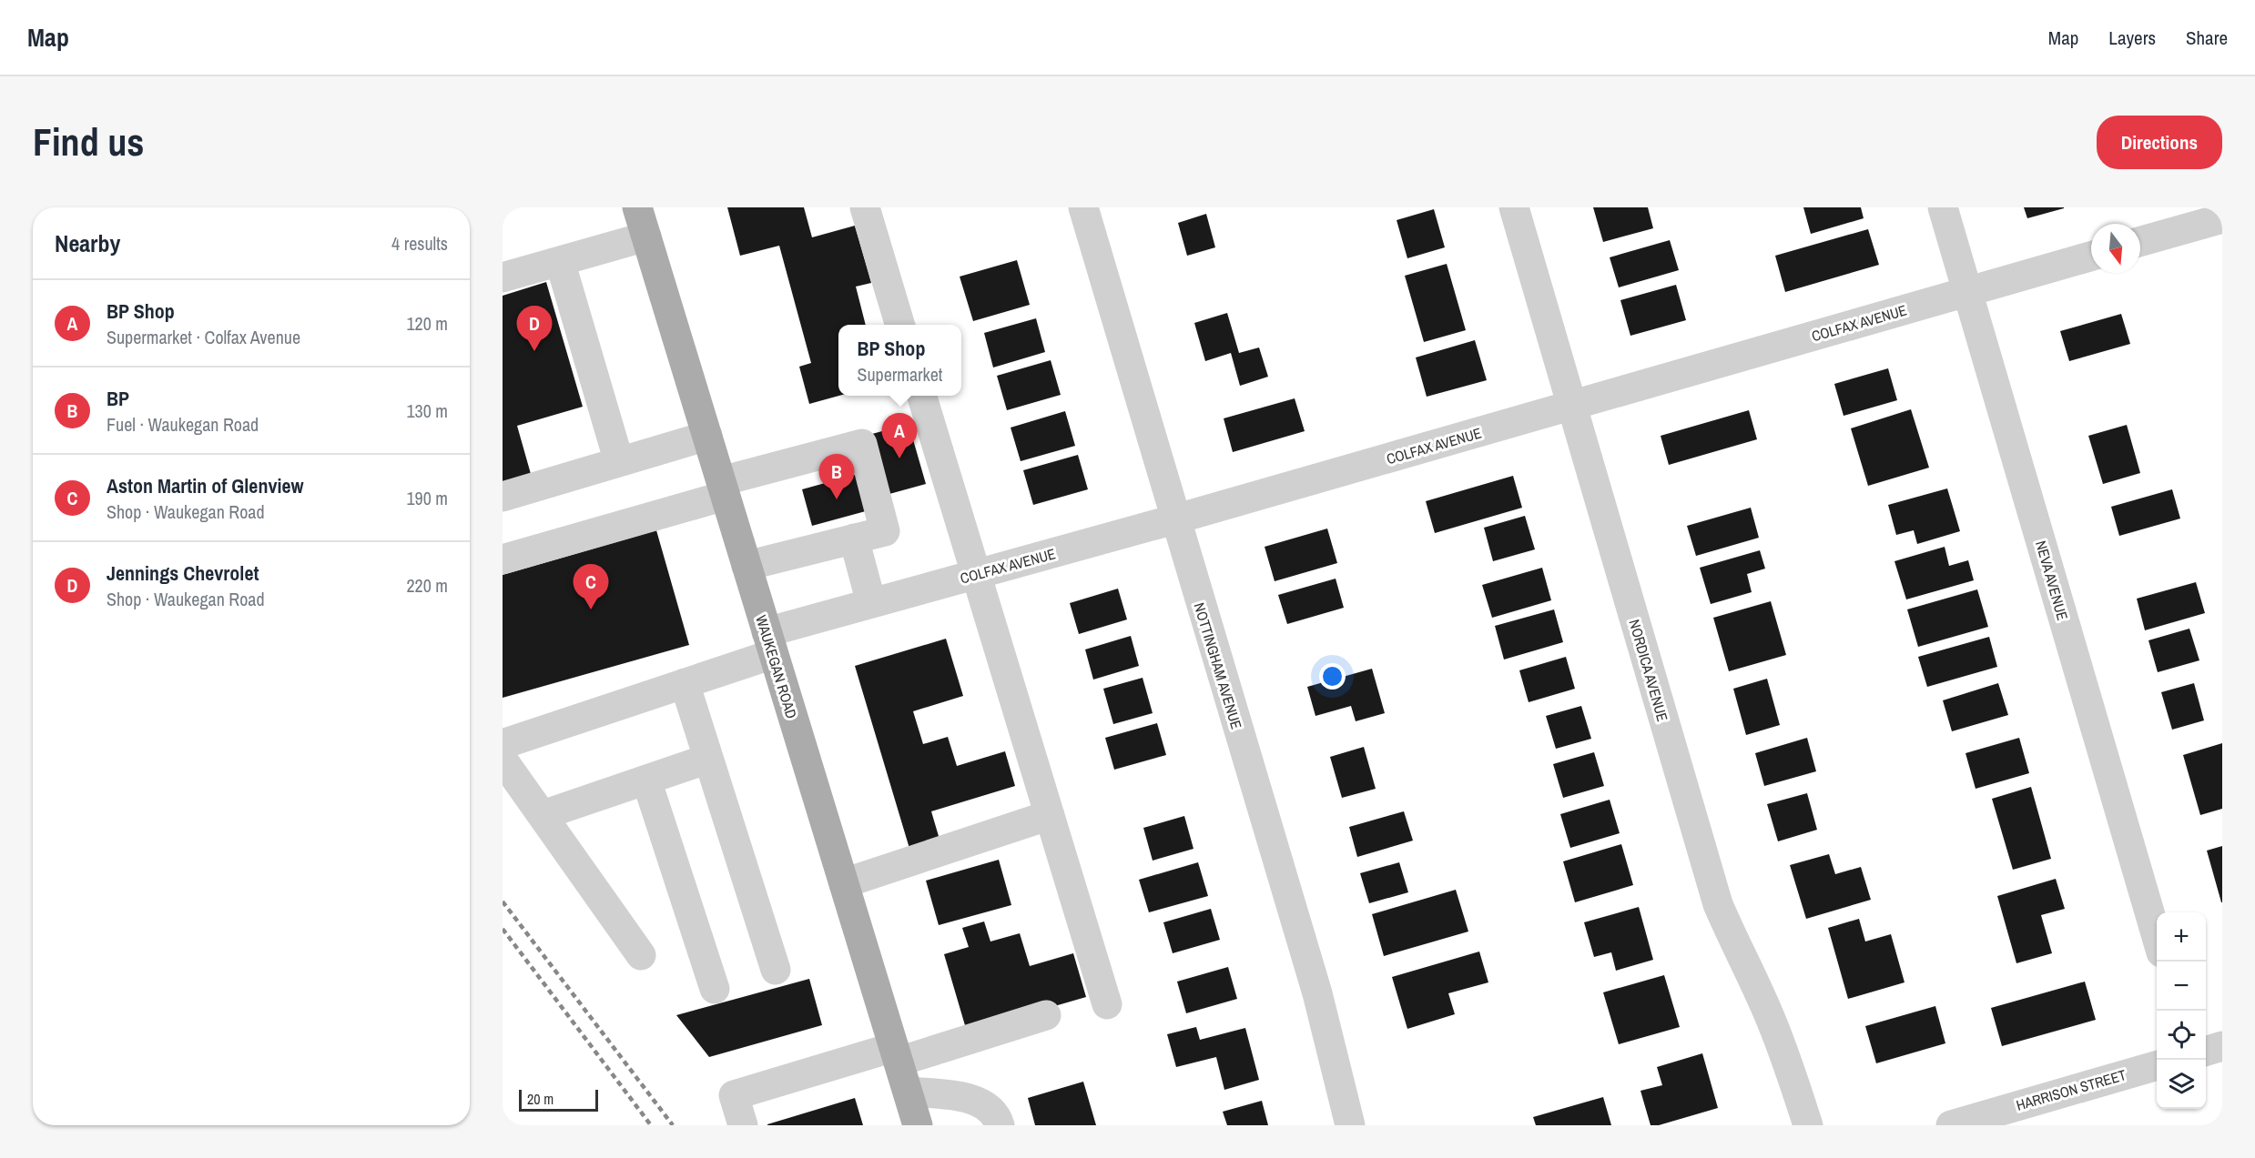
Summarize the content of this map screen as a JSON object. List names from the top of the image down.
{
  "streets": {
    "main road": ["WAUKEGAN ROAD"],
    "street": [
      "COLFAX AVENUE",
      "NEVA AVENUE",
      "NOTTINGHAM AVENUE",
      "NORDICA AVENUE",
      "HARRISON STREET"
    ]
  },
  "crossings": [
    ["COLFAX AVENUE", "NEVA AVENUE"],
    ["COLFAX AVENUE", "NOTTINGHAM AVENUE"],
    ["COLFAX AVENUE", "WAUKEGAN ROAD"],
    ["COLFAX AVENUE", "NORDICA AVENUE"]
  ],
  "scale_bar": "20 m",
  "north": "bottom",
  "page": {
    "header": "Map",
    "nav": ["Map", "Layers", "Share"],
    "buttons": "Directions",
    "title": "Find us",
    "heading": ["Nearby", "4 results"],
    "list": [
      {
        "mark": "A",
        "name": "BP Shop",
        "note": "Supermarket · Colfax Avenue",
        "value": "120 m"
      },
      {
        "mark": "B",
        "name": "BP",
        "note": "Fuel · Waukegan Road",
        "value": "130 m"
      },
      {
        "mark": "C",
        "name": "Aston Martin of Glenview",
        "note": "Shop · Waukegan Road",
        "value": "190 m"
      },
      {
        "mark": "D",
        "name": "Jennings Chevrolet",
        "note": "Shop · Waukegan Road",
        "value": "220 m"
      }
    ],
    "pins": [
      "D",
      "A",
      "B",
      "C"
    ],
    "popup": ["BP Shop", "Supermarket"],
    "map_buttons": ["+", "−"],
    "scale": "20 m"
  }
}
